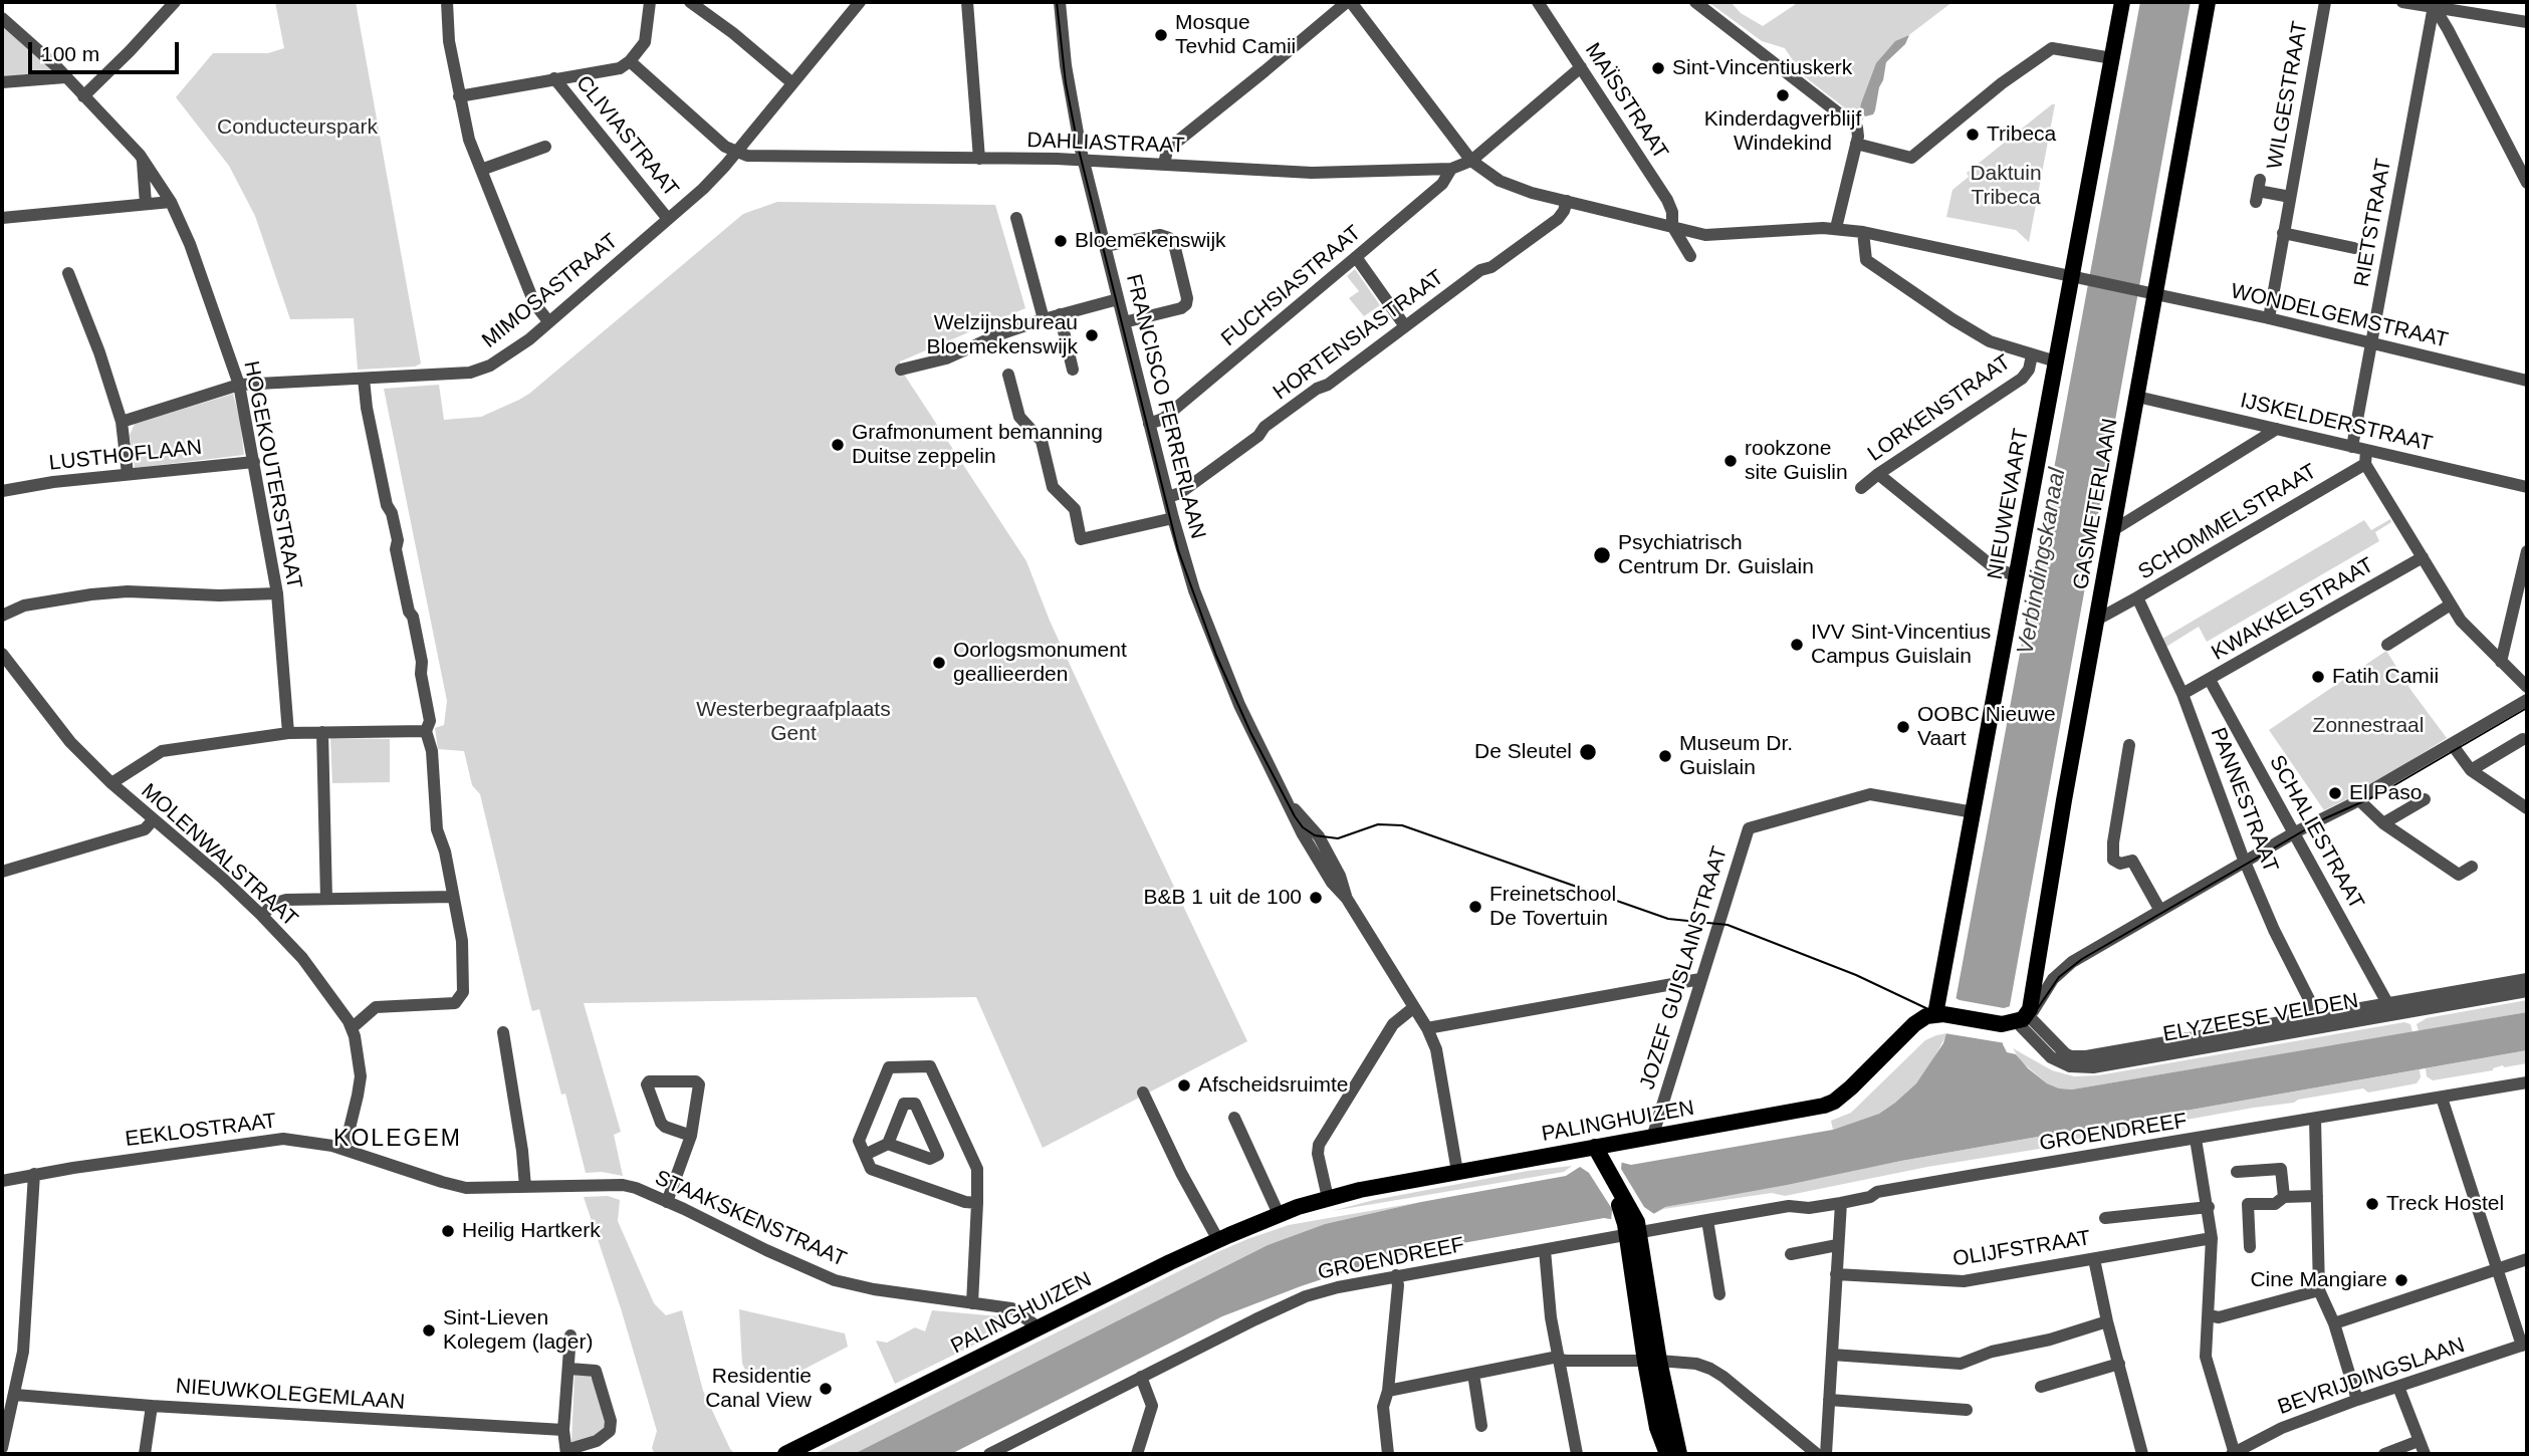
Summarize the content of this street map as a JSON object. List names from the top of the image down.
{
  "streets": {
    "main road": ["NIEUWEVAART", "GASMETERLAAN", "PALINGHUIZEN"],
    "street": [
      "WILGESTRAAT",
      "MAÏSSTRAAT",
      "CLIVIASTRAAT",
      "DAHLIASTRAAT",
      "RIETSTRAAT",
      "FUCHSIASTRAAT",
      "MIMOSASTRAAT",
      "WONDELGEMSTRAAT",
      "HORTENSIASTRAAT",
      "FRANCISCO FERRERLAAN",
      "LORKENSTRAAT",
      "IJSKELDERSTRAAT",
      "LUSTHOFLAAN",
      "HOGEKOUTERSTRAAT",
      "SCHOMMELSTRAAT",
      "KWAKKELSTRAAT",
      "PANNESTRAAT",
      "SCHALIESTRAAT",
      "MOLENWALSTRAAT",
      "JOZEF GUISLAINSTRAAT",
      "ELYZEESE VELDEN",
      "EEKLOSTRAAT",
      "GROENDREEF",
      "STAAKSKENSTRAAT",
      "OLIJFSTRAAT",
      "BEVRIJDINGSLAAN",
      "NIEUWKOLEGEMLAAN"
    ]
  },
  "crossings": [
    ["WILGESTRAAT", "WONDELGEMSTRAAT"],
    ["MAÏSSTRAAT", "WONDELGEMSTRAAT"],
    ["CLIVIASTRAAT", "MIMOSASTRAAT"],
    ["DAHLIASTRAAT", "FUCHSIASTRAAT"],
    ["DAHLIASTRAAT", "MIMOSASTRAAT"],
    ["DAHLIASTRAAT", "WONDELGEMSTRAAT"],
    ["DAHLIASTRAAT", "FRANCISCO FERRERLAAN"],
    ["RIETSTRAAT", "WONDELGEMSTRAAT"],
    ["RIETSTRAAT", "IJSKELDERSTRAAT"],
    ["FUCHSIASTRAAT", "FRANCISCO FERRERLAAN"],
    ["MIMOSASTRAAT", "HOGEKOUTERSTRAAT"],
    ["WONDELGEMSTRAAT", "HORTENSIASTRAAT"],
    ["WONDELGEMSTRAAT", "NIEUWEVAART"],
    ["WONDELGEMSTRAAT", "GASMETERLAAN"],
    ["HORTENSIASTRAAT", "FRANCISCO FERRERLAAN"],
    ["FRANCISCO FERRERLAAN", "PALINGHUIZEN"],
    ["IJSKELDERSTRAAT", "GASMETERLAAN"],
    ["IJSKELDERSTRAAT", "SCHOMMELSTRAAT"],
    ["LUSTHOFLAAN", "HOGEKOUTERSTRAAT"],
    ["NIEUWEVAART", "JOZEF GUISLAINSTRAAT"],
    ["NIEUWEVAART", "PALINGHUIZEN"],
    ["GASMETERLAAN", "SCHOMMELSTRAAT"],
    ["GASMETERLAAN", "ELYZEESE VELDEN"],
    ["SCHOMMELSTRAAT", "PANNESTRAAT"],
    ["KWAKKELSTRAAT", "PANNESTRAAT"],
    ["KWAKKELSTRAAT", "SCHALIESTRAAT"],
    ["PANNESTRAAT", "ELYZEESE VELDEN"],
    ["SCHALIESTRAAT", "ELYZEESE VELDEN"],
    ["MOLENWALSTRAAT", "EEKLOSTRAAT"],
    ["JOZEF GUISLAINSTRAAT", "PALINGHUIZEN"],
    ["PALINGHUIZEN", "STAAKSKENSTRAAT"],
    ["EEKLOSTRAAT", "STAAKSKENSTRAAT"]
  ],
  "districts": ["KOLEGEM"],
  "water": ["Verbindingskanaal"],
  "parks": [
    "Conducteurspark",
    "Daktuin Tribeca",
    "Westerbegraafplaats Gent",
    "Zonnestraal"
  ],
  "places": [
    "Mosque Tevhid Camii",
    "Sint-Vincentiuskerk",
    "Kinderdagverblijf Windekind",
    "Tribeca",
    "Bloemekenswijk",
    "Welzijnsbureau Bloemekenswijk",
    "Grafmonument bemanning Duitse zeppelin",
    "rookzone site Guislin",
    "Psychiatrisch Centrum Dr. Guislain",
    "IVV Sint-Vincentius Campus Guislain",
    "Oorlogsmonument geallieerden",
    "Fatih Camii",
    "OOBC Nieuwe Vaart",
    "De Sleutel",
    "Museum Dr. Guislain",
    "El Paso",
    "B&B 1 uit de 100",
    "Freinetschool De Tovertuin",
    "Afscheidsruimte",
    "Treck Hostel",
    "Heilig Hartkerk",
    "Cine Mangiare",
    "Sint-Lieven Kolegem (lager)",
    "Residentie Canal View"
  ],
  "scale_bar": "100 m"
}
